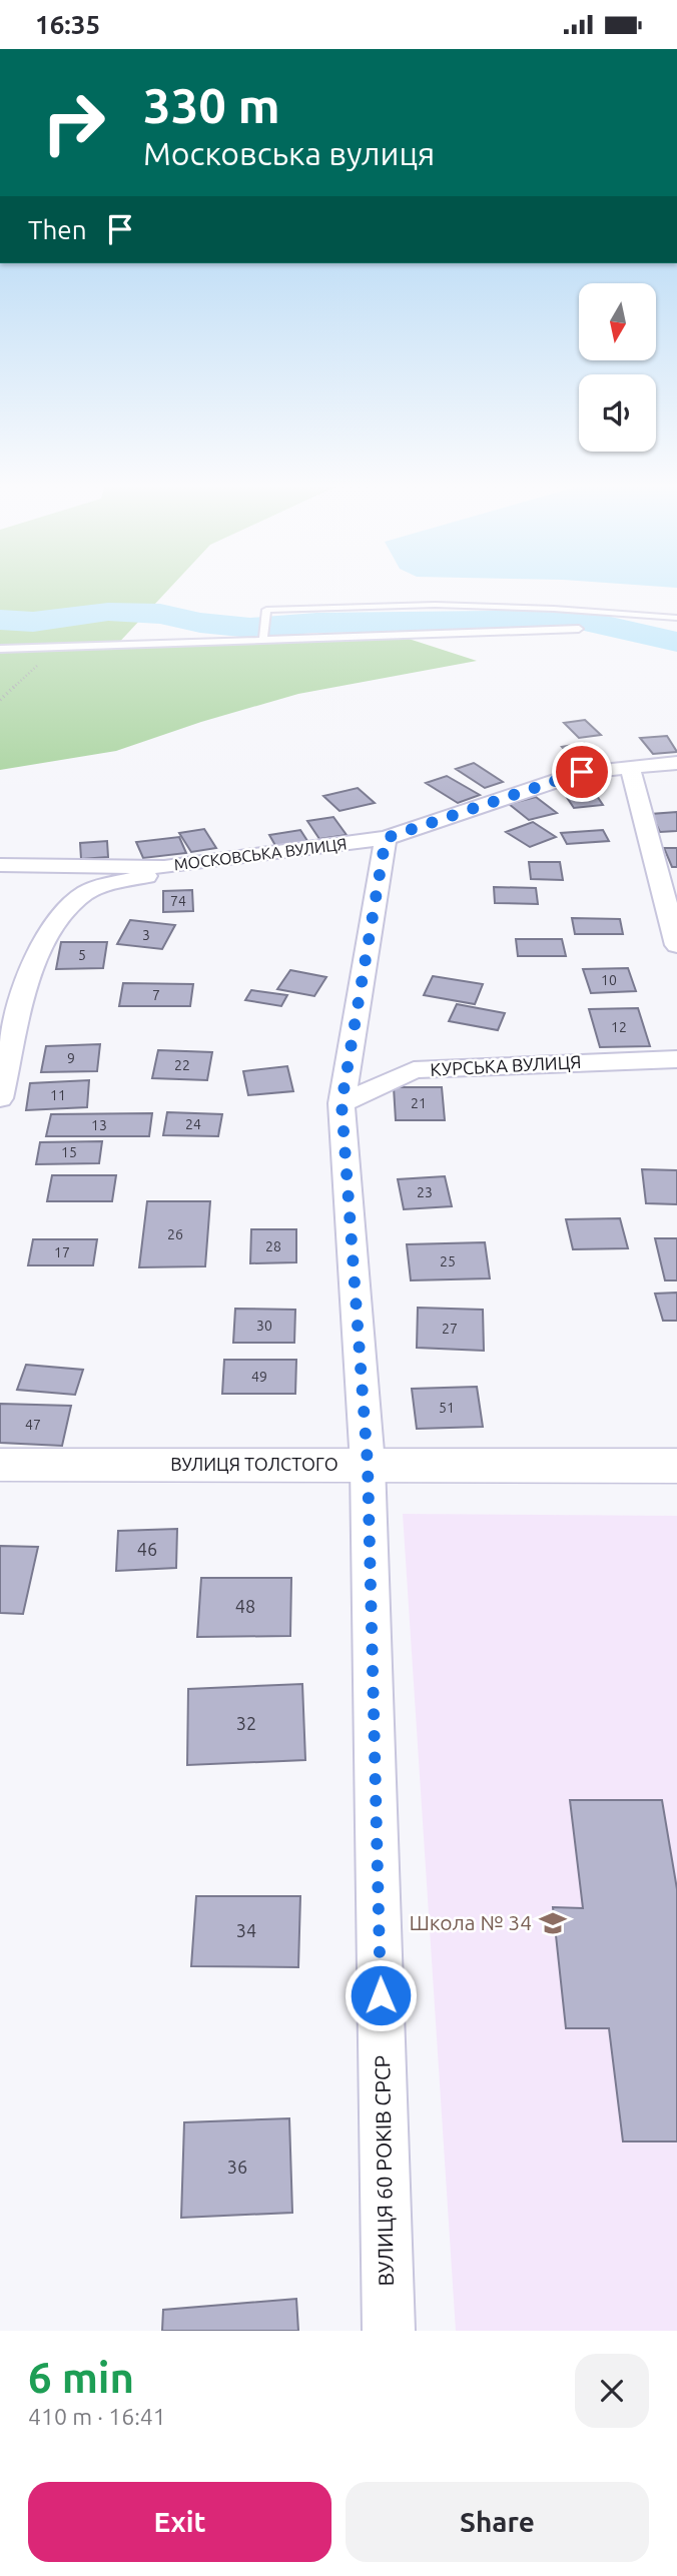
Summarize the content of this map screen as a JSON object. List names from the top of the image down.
{
  "streets": {
    "street": [
      "МОСКОВСЬКА ВУЛИЦЯ",
      "КУРСЬКА ВУЛИЦЯ",
      "ВУЛИЦЯ ТОЛСТОГО",
      "ВУЛИЦЯ 60 РОКІВ СРСР"
    ]
  },
  "crossings": [
    ["МОСКОВСЬКА ВУЛИЦЯ", "ВУЛИЦЯ 60 РОКІВ СРСР"],
    ["КУРСЬКА ВУЛИЦЯ", "ВУЛИЦЯ 60 РОКІВ СРСР"],
    ["ВУЛИЦЯ ТОЛСТОГО", "ВУЛИЦЯ 60 РОКІВ СРСР"]
  ],
  "places": {
    "school or university": ["Школа № 34"]
  },
  "house_numbers": [
    "74",
    "3",
    "5",
    "10",
    "7",
    "12",
    "9",
    "22",
    "11",
    "21",
    "24",
    "13",
    "15",
    "23",
    "26",
    "28",
    "17",
    "25",
    "30",
    "27",
    "49",
    "51",
    "47",
    "46",
    "48",
    "32",
    "34",
    "36"
  ],
  "north": "bottom",
  "page": {
    "status": "16:35",
    "turn": ["330 m", "Московська вулиця"],
    "then": "Then",
    "heading": ["6 min", "410 m · 16:41"],
    "buttons": ["Exit", "Share"]
  }
}
